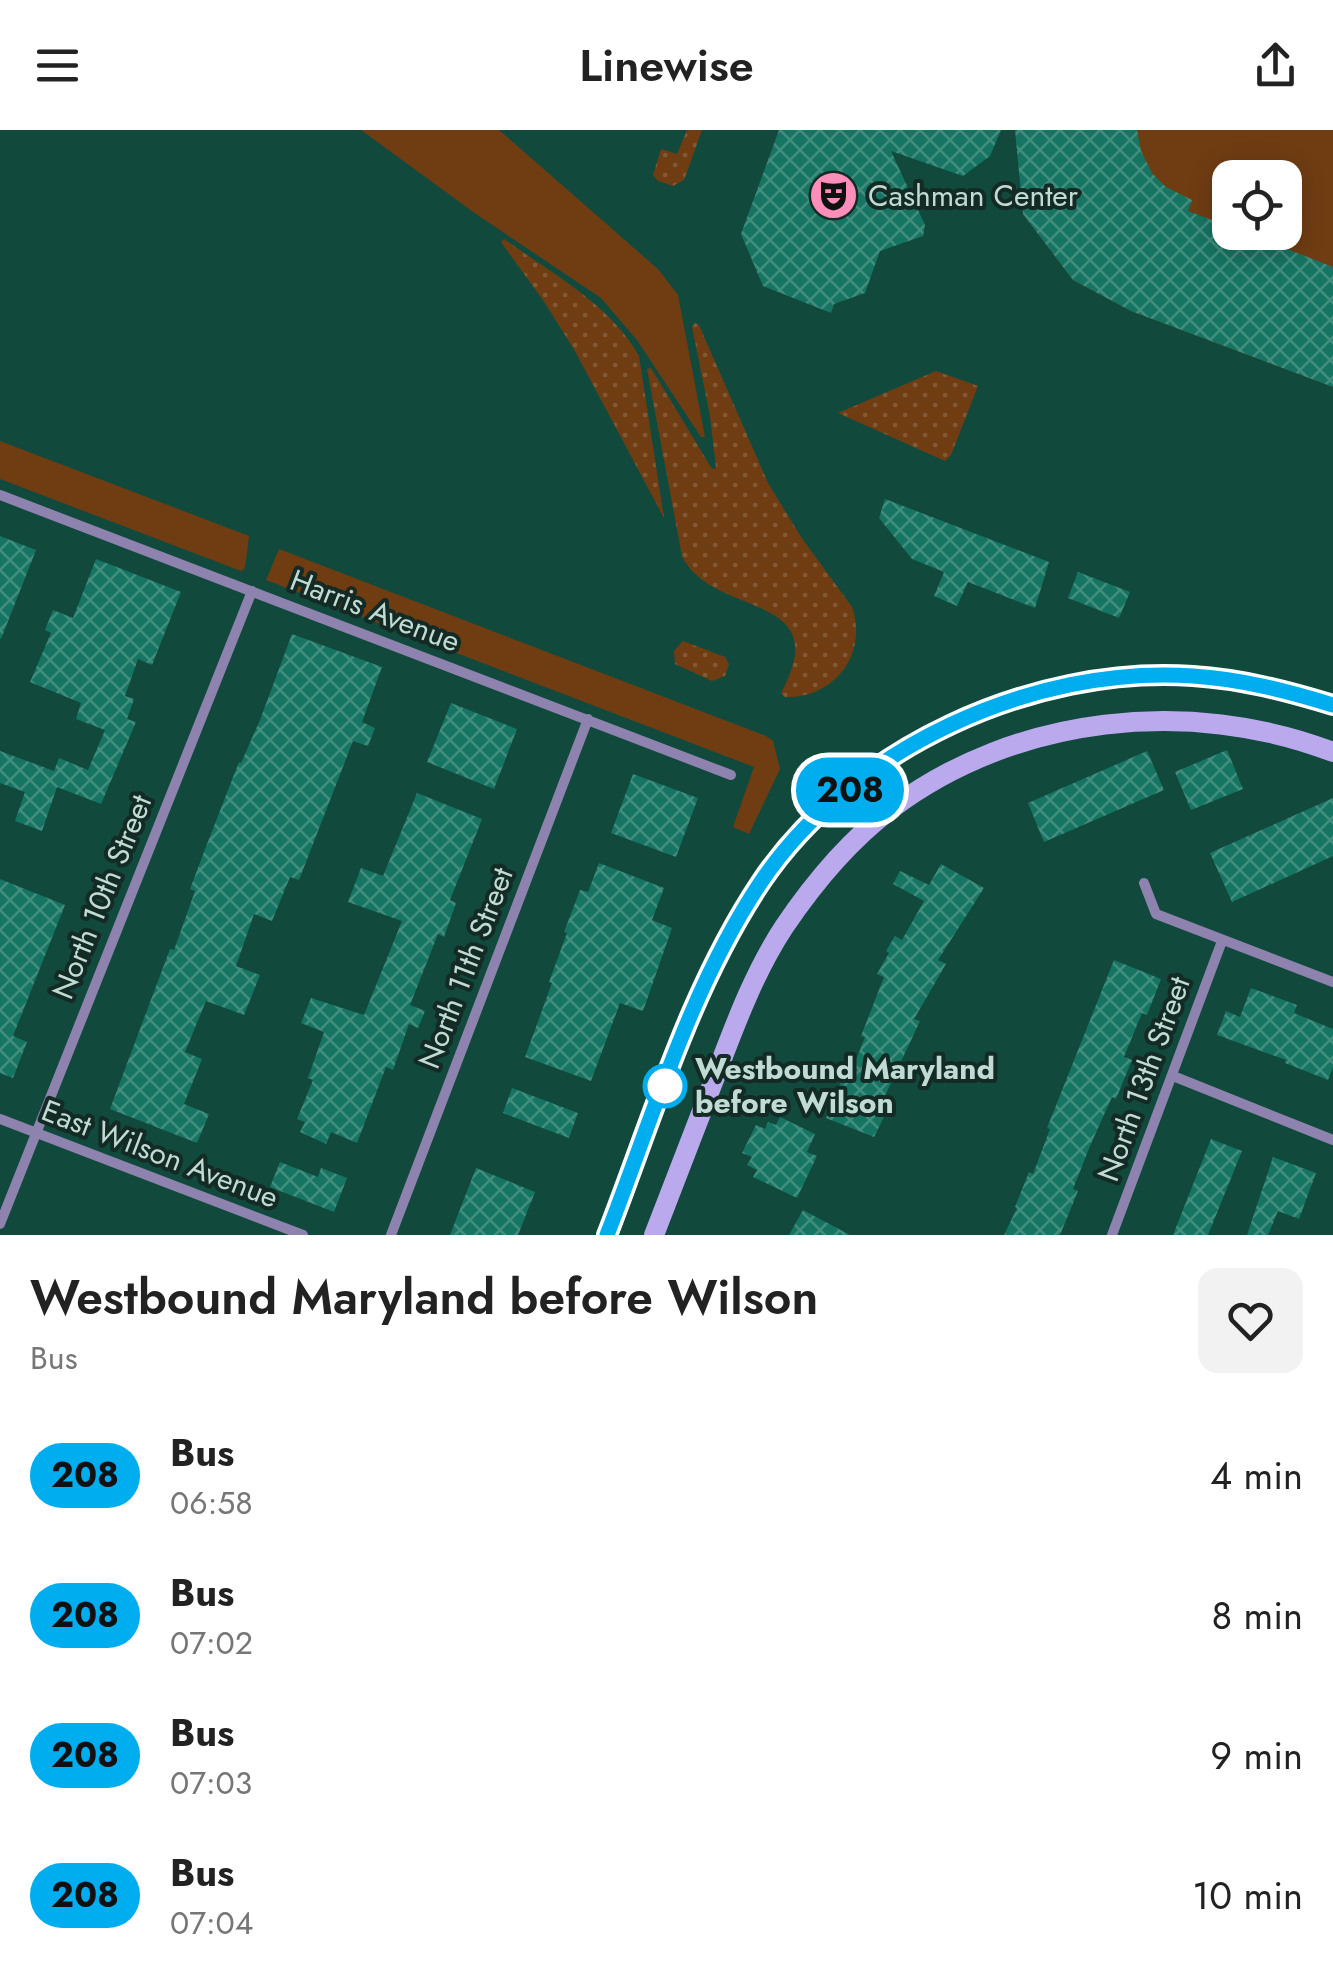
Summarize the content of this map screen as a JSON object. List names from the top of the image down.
{
  "streets": {
    "street": [
      "Harris Avenue",
      "North 10th Street",
      "North 11th Street",
      "North 13th Street",
      "East Wilson Avenue"
    ]
  },
  "crossings": [
    ["Harris Avenue", "North 10th Street"],
    ["Harris Avenue", "North 11th Street"],
    ["North 10th Street", "East Wilson Avenue"]
  ],
  "places": {
    "theatre": ["Cashman Center"],
    "other": ["Westbound Maryland before Wilson"]
  },
  "lines": ["bus line 208"],
  "page": {
    "header": "Linewise",
    "on_map": "208",
    "heading": ["Westbound Maryland before Wilson", "Bus"],
    "list": [
      {
        "mark": "208",
        "name": "Bus",
        "note": "06:58",
        "value": "4 min"
      },
      {
        "mark": "208",
        "name": "Bus",
        "note": "07:02",
        "value": "8 min"
      },
      {
        "mark": "208",
        "name": "Bus",
        "note": "07:03",
        "value": "9 min"
      },
      {
        "mark": "208",
        "name": "Bus",
        "note": "07:04",
        "value": "10 min"
      }
    ]
  }
}
